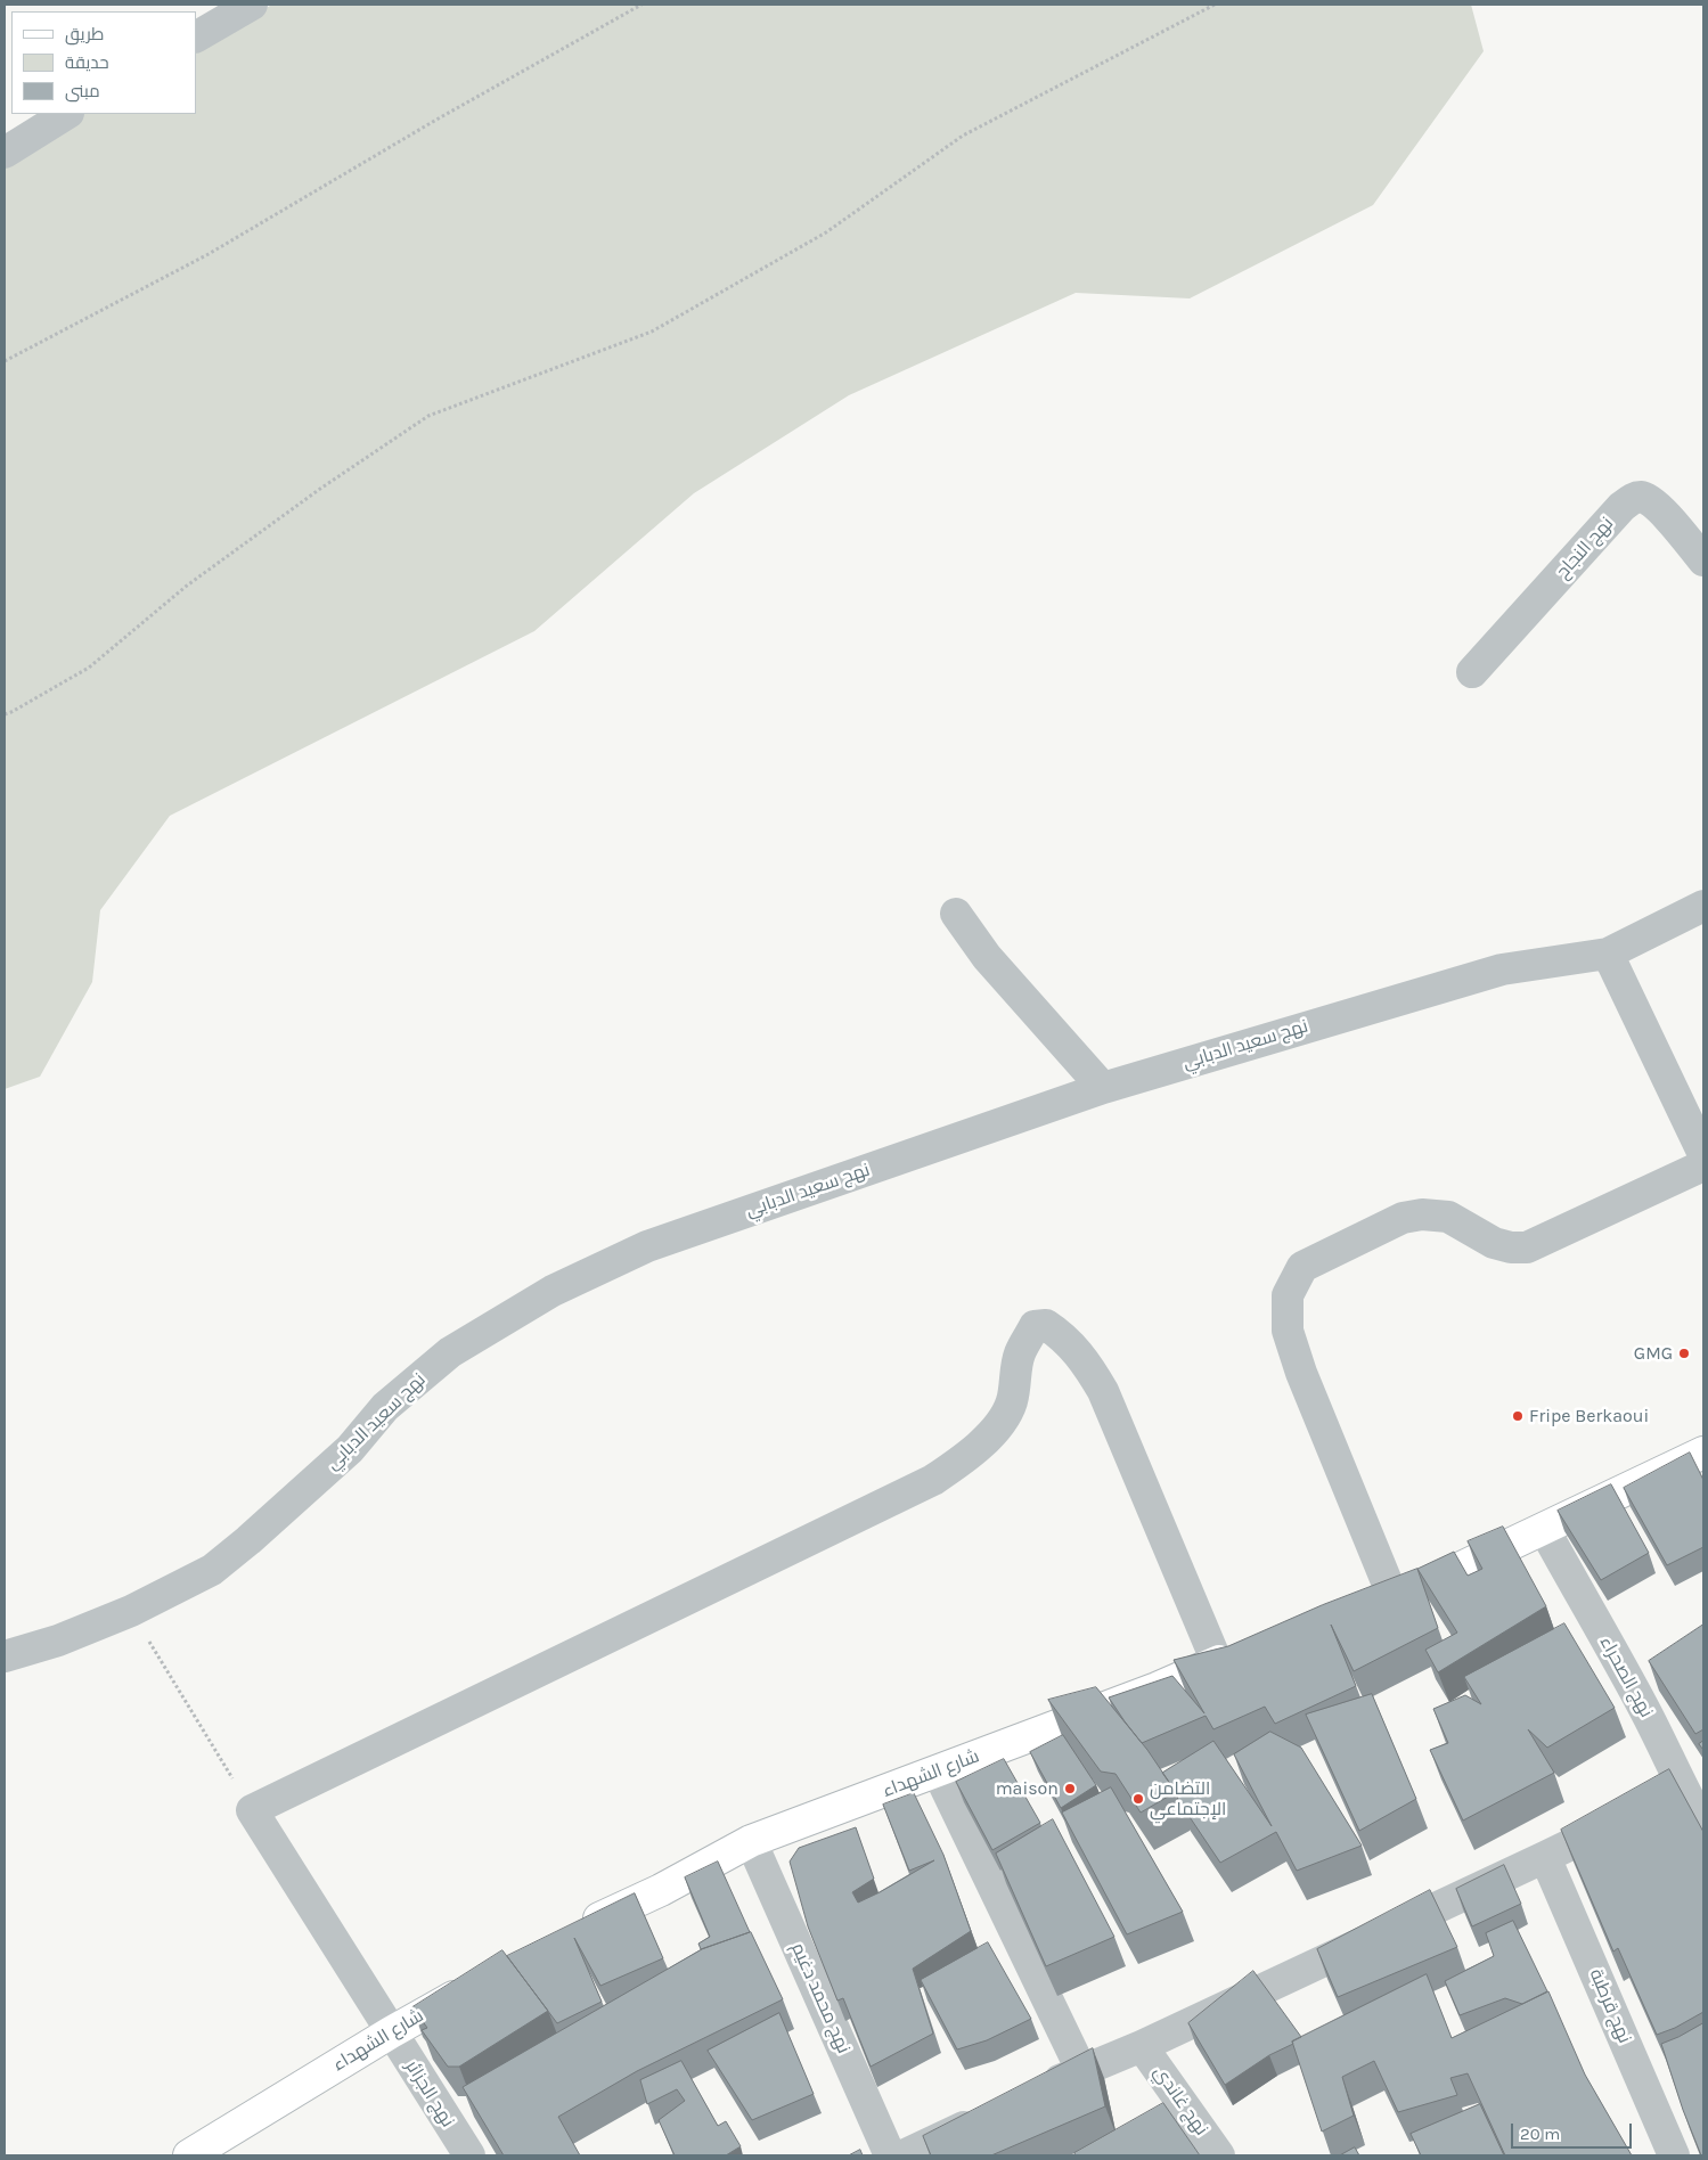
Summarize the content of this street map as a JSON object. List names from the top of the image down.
{
  "streets": {
    "main road": ["شارع الشهداء"],
    "street": [
      "نهج النجاح",
      "نهج سعيد الدبابي",
      "نهج الصحراء",
      "نهج محمد دغيم",
      "نهج قرطبة",
      "نهج الجزائر",
      "نهج غاندي"
    ]
  },
  "crossings": [
    ["شارع الشهداء", "نهج محمد دغيم"],
    ["شارع الشهداء", "نهج الجزائر"]
  ],
  "places": [
    "GMG",
    "Fripe Berkaoui",
    "maison",
    "التضامن الإجتماعي"
  ],
  "legend": ["طريق", "حديقة", "مبنى"],
  "scale_bar": "20 m"
}
